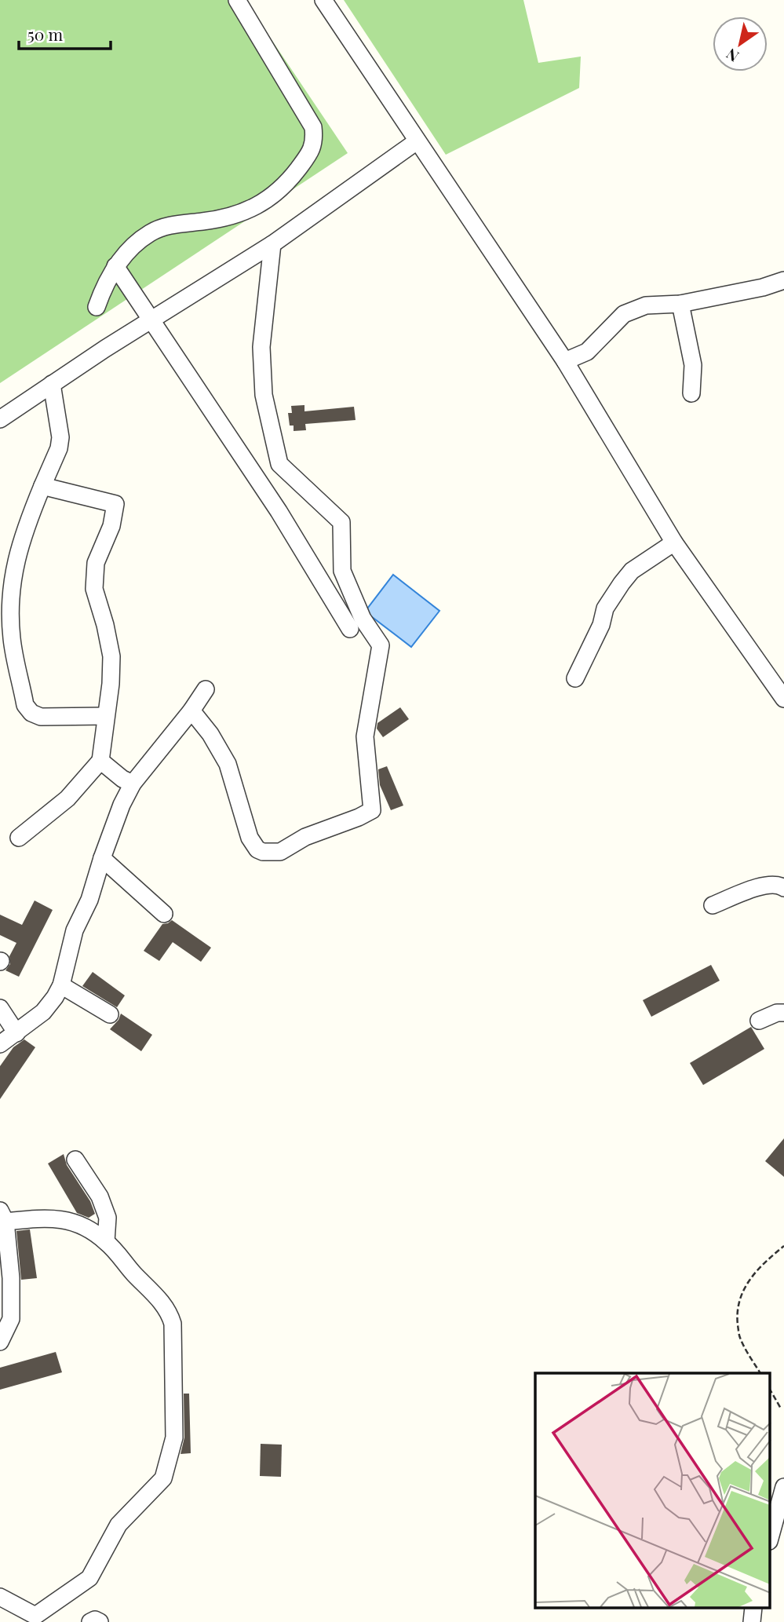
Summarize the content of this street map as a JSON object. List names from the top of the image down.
{
  "scale_bar": "50 m",
  "north": "bottom left"
}
